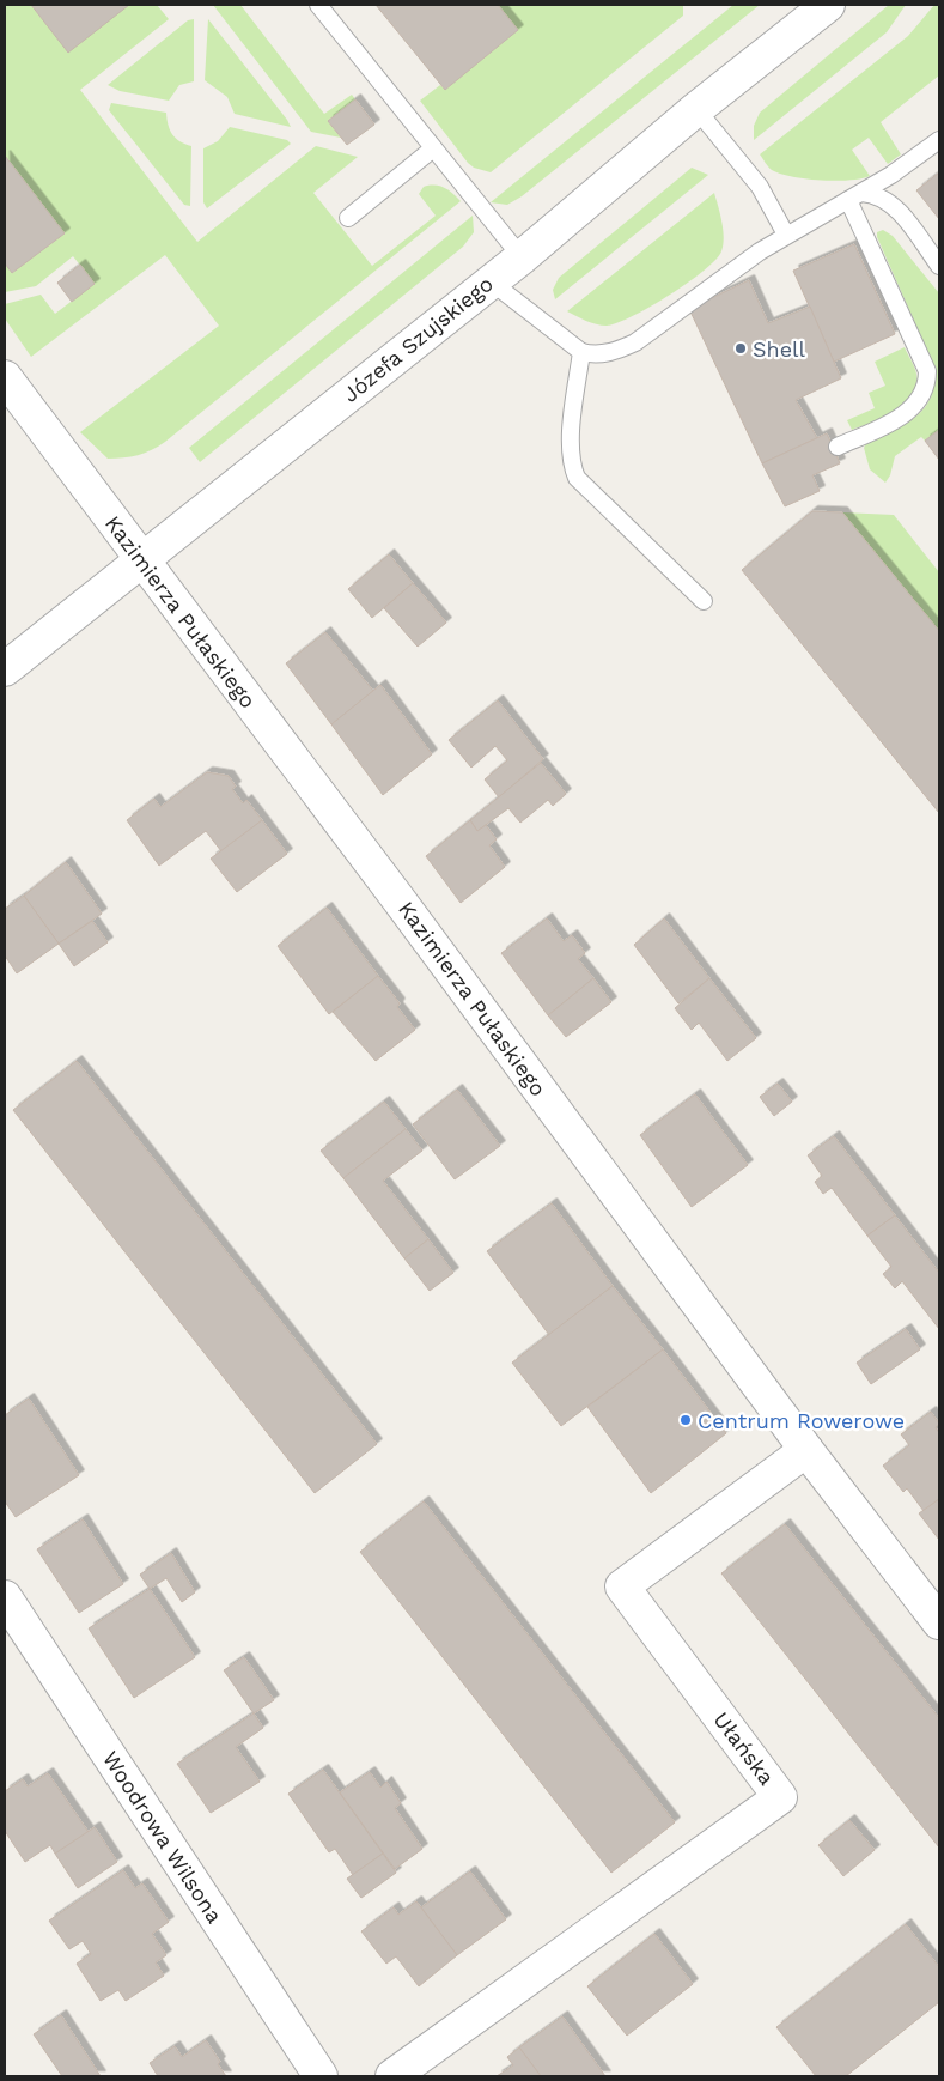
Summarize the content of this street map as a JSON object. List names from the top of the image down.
{
  "streets": {
    "street": [
      "Józefa Szujskiego",
      "Kazimierza Pułaskiego",
      "Ułańska",
      "Woodrowa Wilsona"
    ]
  },
  "crossings": [
    ["Józefa Szujskiego", "Kazimierza Pułaskiego"],
    ["Kazimierza Pułaskiego", "Ułańska"]
  ],
  "places": ["Shell", "Centrum Rowerowe"]
}
